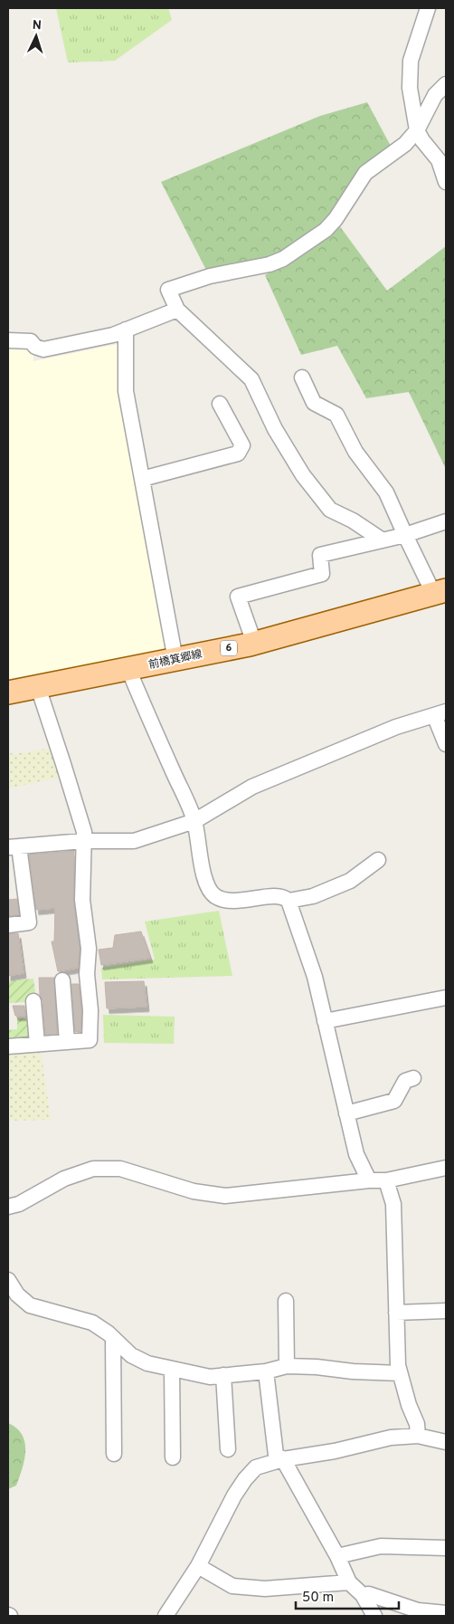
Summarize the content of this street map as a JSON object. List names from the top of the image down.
{
  "streets": {
    "main road": ["6", "前橋箕郷線"]
  },
  "scale_bar": "50 m",
  "north": "top"
}
